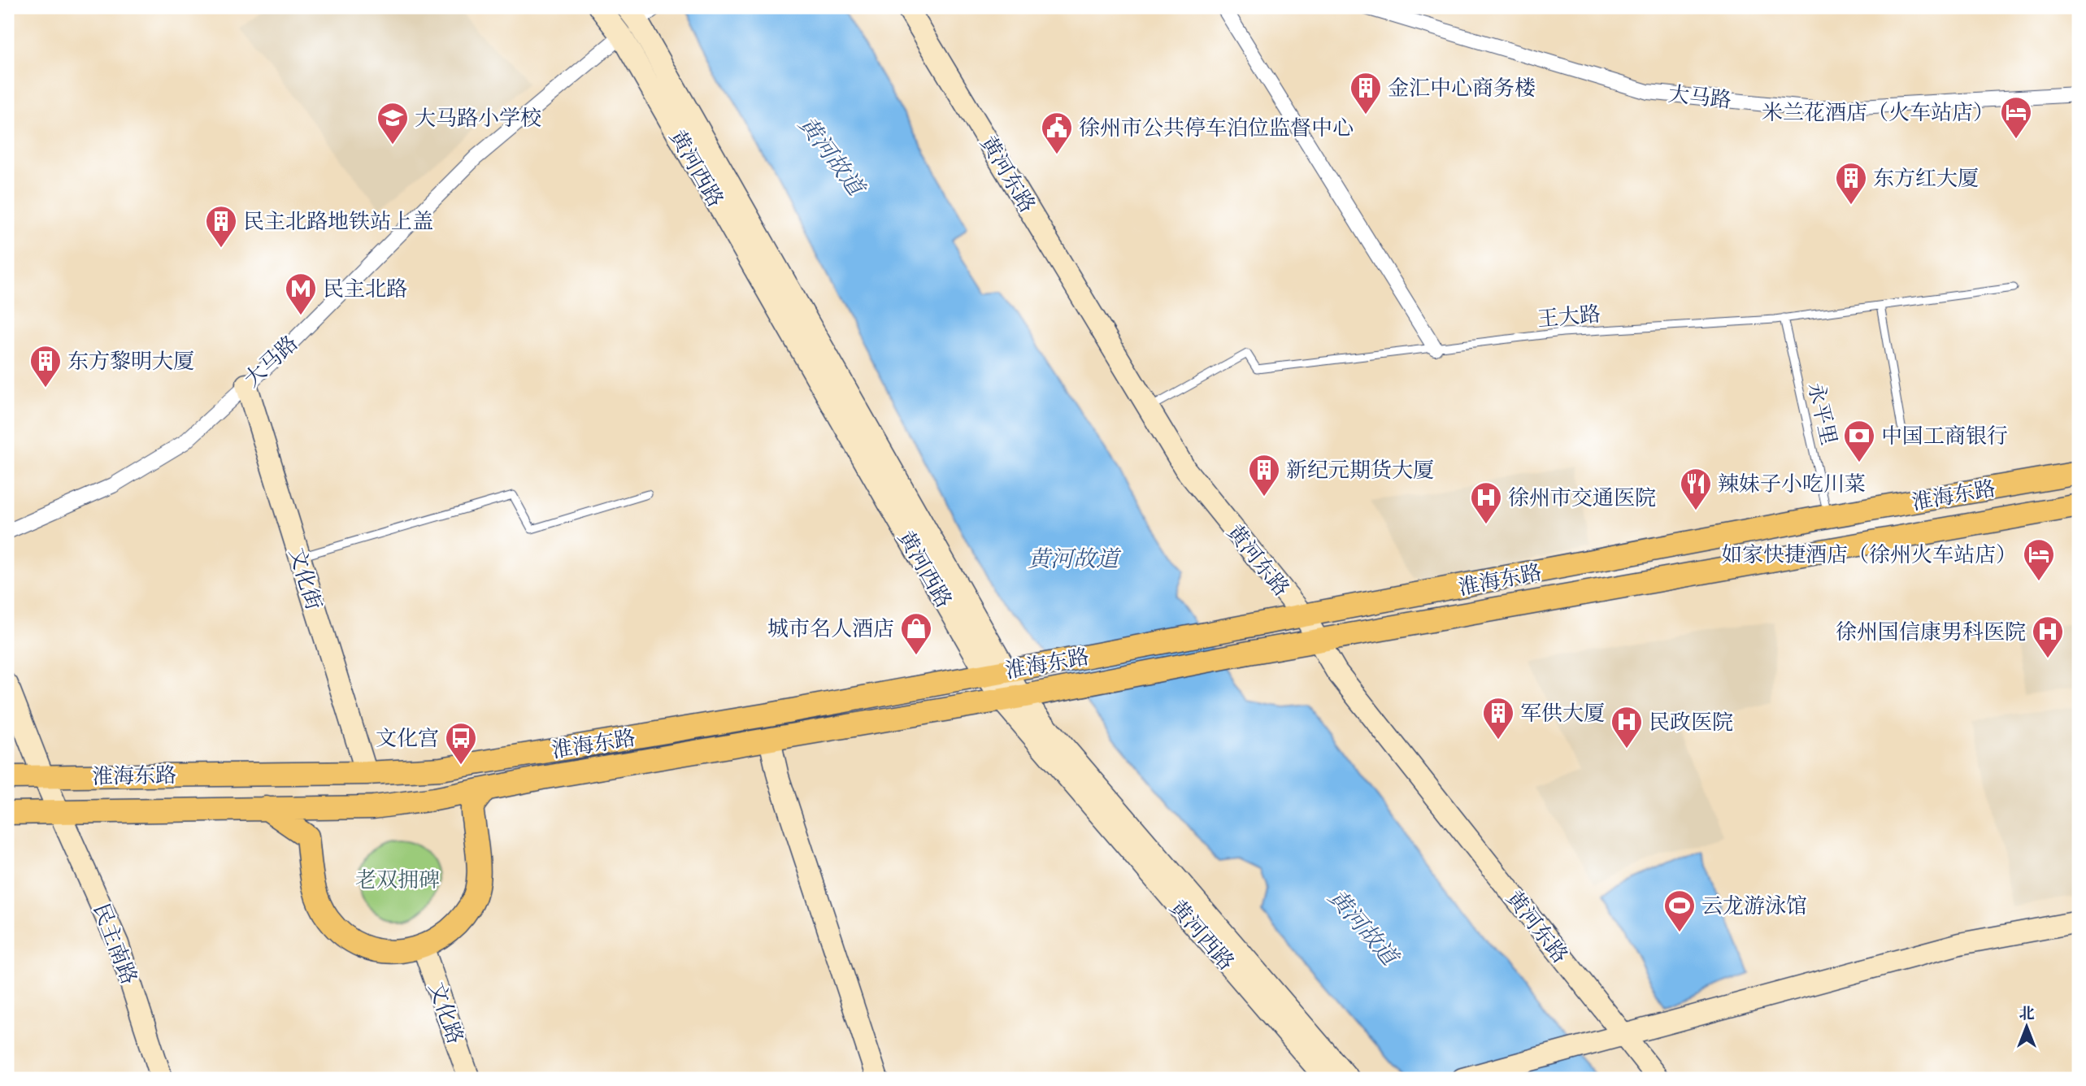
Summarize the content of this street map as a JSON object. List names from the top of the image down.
{
  "streets": {
    "main road": ["淮海东路"],
    "street": [
      "大马路",
      "黄河西路",
      "黄河东路",
      "文化街",
      "民主南路",
      "文化路"
    ],
    "lane": ["王大路", "永平里"]
  },
  "crossings": [
    ["大马路", "黄河西路"],
    ["大马路", "文化街"],
    ["黄河西路", "淮海东路"],
    ["黄河东路", "王大路"],
    ["黄河东路", "淮海东路"],
    ["王大路", "永平里"],
    ["永平里", "淮海东路"],
    ["淮海东路", "文化街"],
    ["淮海东路", "民主南路"]
  ],
  "water": ["黄河故道"],
  "parks": ["老双拥碑"],
  "places": {
    "building": [
      "金汇中心商务楼",
      "东方红大厦",
      "民主北路地铁站上盖",
      "东方黎明大厦",
      "新纪元期货大厦",
      "军供大厦"
    ],
    "hotel": ["米兰花酒店（火车站店）", "如家快捷酒店（徐州火车站店）"],
    "school or university": ["大马路小学校"],
    "public building": ["徐州市公共停车泊位监督中心"],
    "metro station": ["民主北路"],
    "bank": ["中国工商银行"],
    "restaurant": ["辣妹子小吃川菜"],
    "hospital": ["徐州市交通医院", "徐州国信康男科医院", "民政医院"],
    "shop": ["城市名人酒店"],
    "bus stop": ["文化宫"],
    "sports": ["云龙游泳馆"]
  },
  "north": "top"
}
